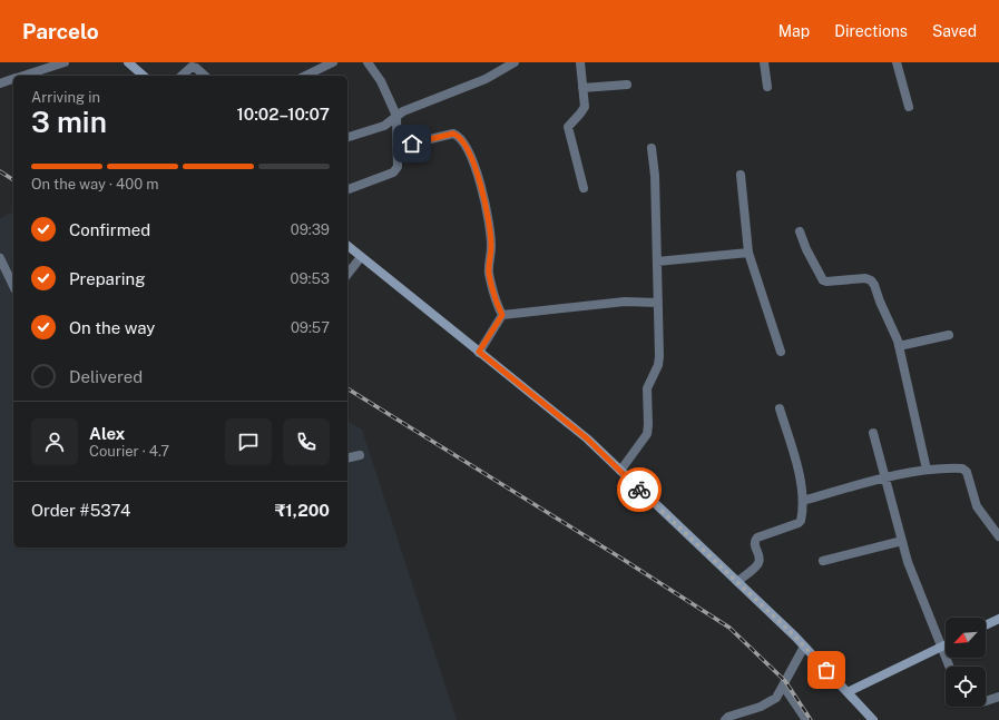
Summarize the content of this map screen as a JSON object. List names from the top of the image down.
{
  "north": "bottom left",
  "page": {
    "header": "Parcelo",
    "nav": ["Map", "Directions", "Saved"],
    "heading": ["3 min", "Arriving in", "10:02–10:07"],
    "panel": [
      "Alex",
      "Courier · 4.7",
      "Order #5374",
      "₹1,200"
    ],
    "bar": "On the way · 400 m",
    "list": [
      ["Confirmed", "09:39"],
      ["Preparing", "09:53"],
      ["On the way", "09:57"],
      "Delivered"
    ]
  }
}
